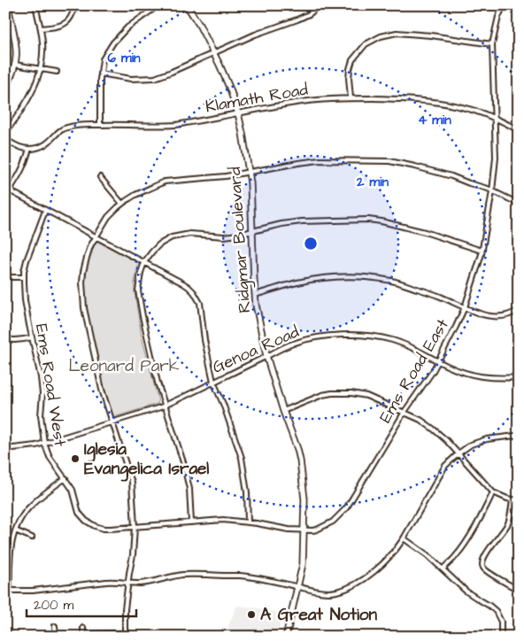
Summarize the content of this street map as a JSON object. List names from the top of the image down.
{
  "streets": {
    "street": [
      "Klamath Road",
      "Ridgmar Boulevard",
      "Genoa Road",
      "Ems Road East",
      "Ems Road West"
    ]
  },
  "crossings": [
    ["Klamath Road", "Ridgmar Boulevard"],
    ["Klamath Road", "Ems Road East"],
    ["Ridgmar Boulevard", "Genoa Road"],
    ["Ridgmar Boulevard", "Ems Road East"],
    ["Ridgmar Boulevard", "Ems Road West"],
    ["Genoa Road", "Ems Road East"],
    ["Genoa Road", "Ems Road West"],
    ["Ems Road East", "Ems Road West"]
  ],
  "parks": ["Leonard Park"],
  "places": ["Iglesia Evangelica Israel", "A Great Notion"],
  "scale_bar": "200 m",
  "rings": ["6 min", "4 min", "2 min"]
}
